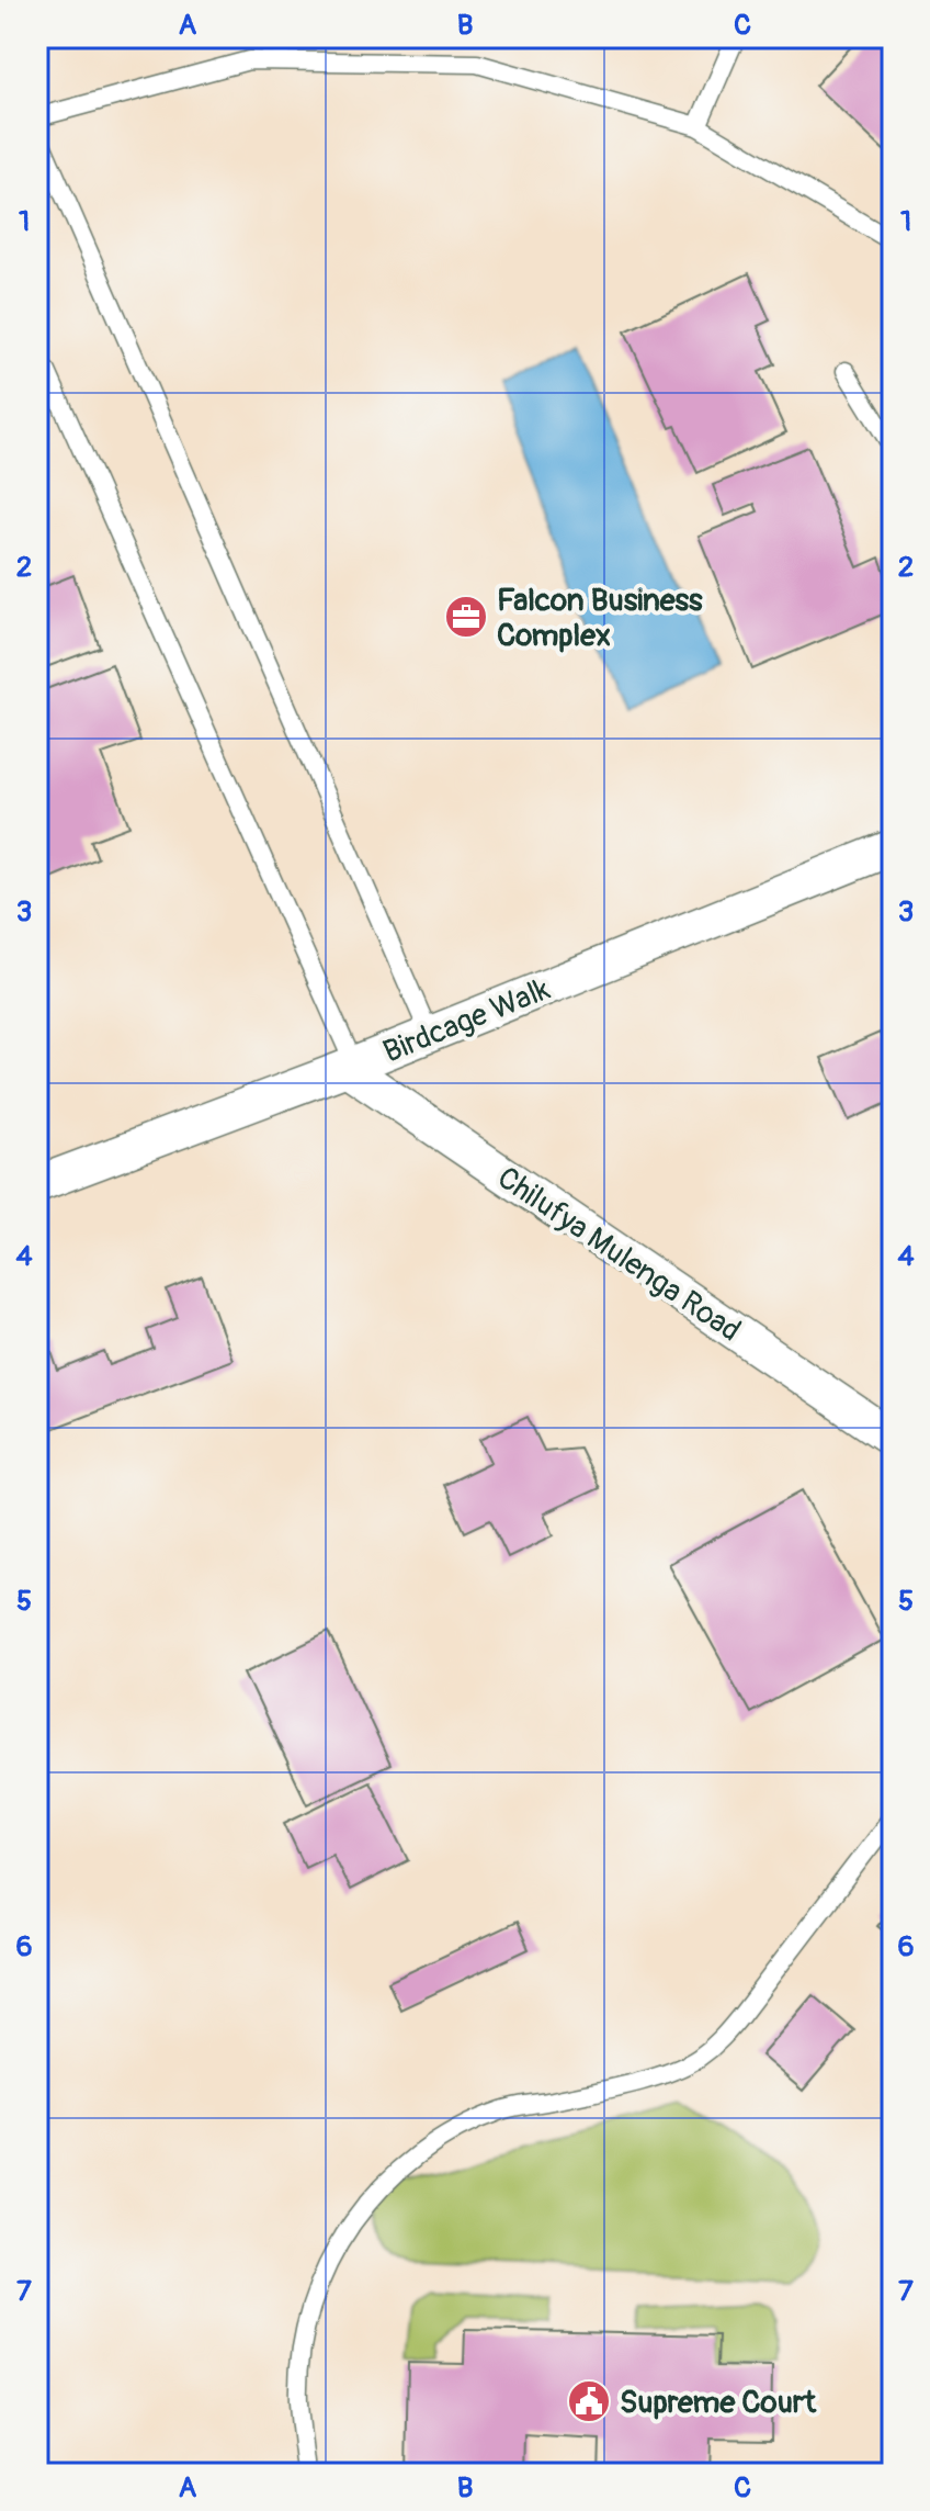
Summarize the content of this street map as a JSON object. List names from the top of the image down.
{
  "streets": {
    "street": ["Birdcage Walk", "Chilufya Mulenga Road"]
  },
  "crossings": [
    ["Birdcage Walk", "Chilufya Mulenga Road"]
  ],
  "places": {
    "office": ["Falcon Business Complex"],
    "public building": ["Supreme Court"]
  },
  "grid": {
    "columns": ["A", "B", "C"],
    "rows": [
      "1",
      "2",
      "3",
      "4",
      "5",
      "6",
      "7"
    ]
  }
}
